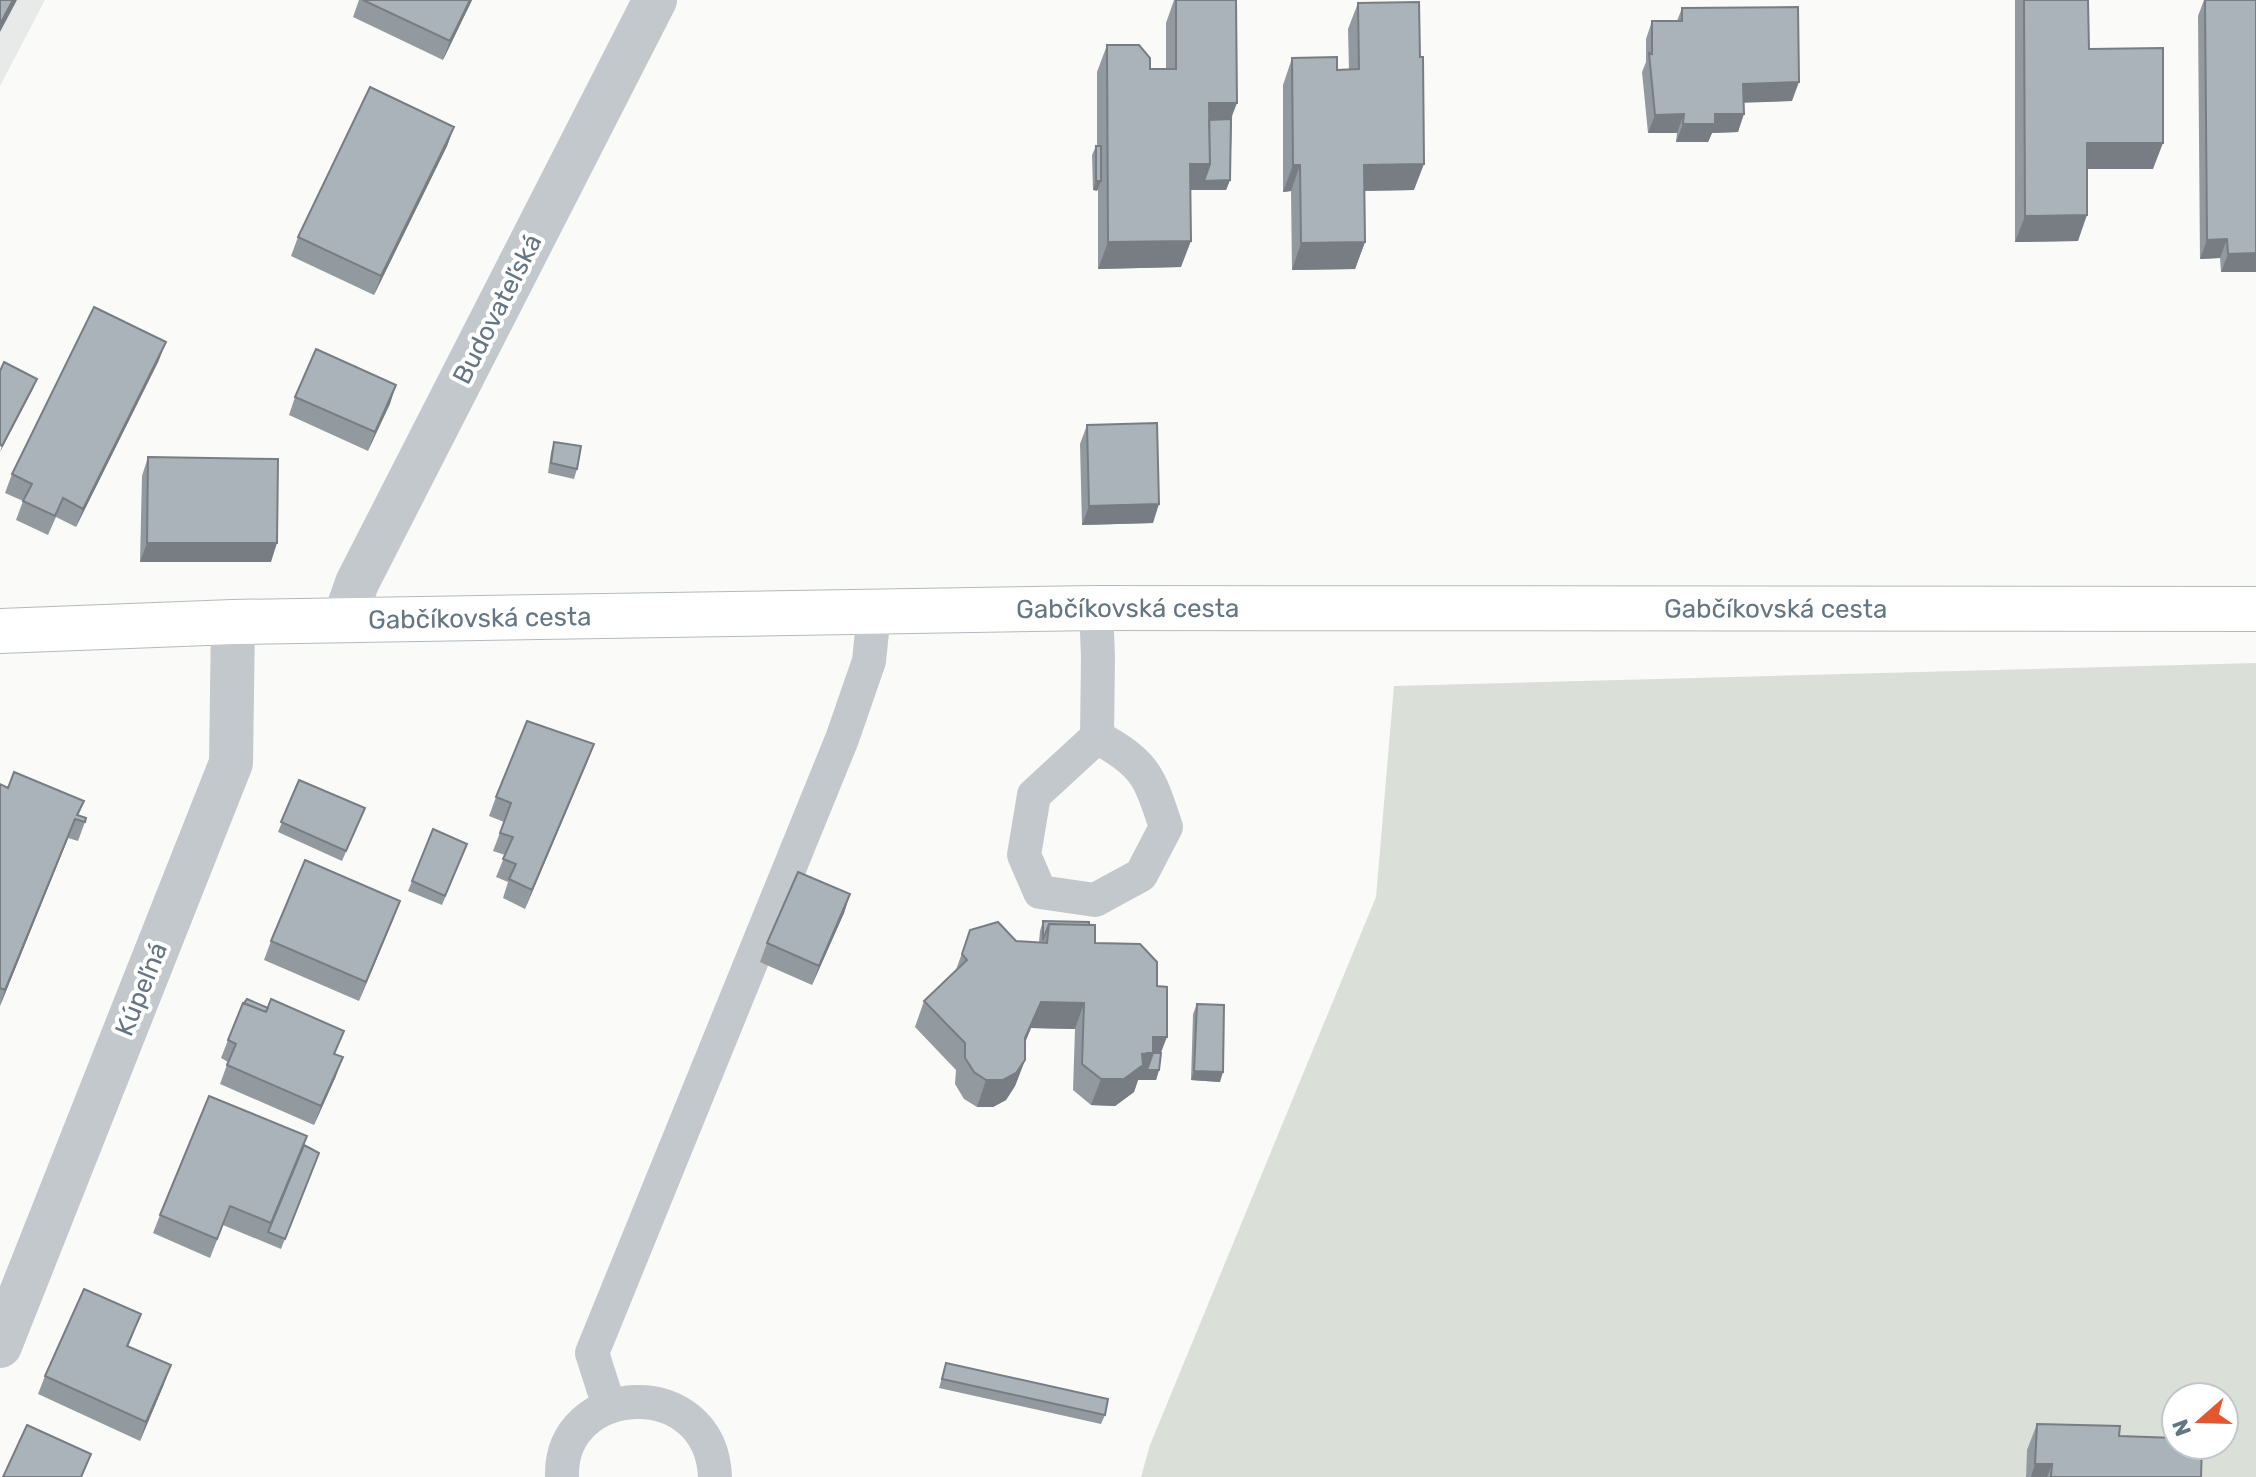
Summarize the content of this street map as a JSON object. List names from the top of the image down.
{
  "streets": {
    "main road": ["Gabčíkovská cesta"],
    "street": ["Budovateľská", "Kúpeľná"]
  },
  "crossings": [
    ["Budovateľská", "Gabčíkovská cesta"],
    ["Gabčíkovská cesta", "Kúpeľná"]
  ],
  "north": "left"
}
